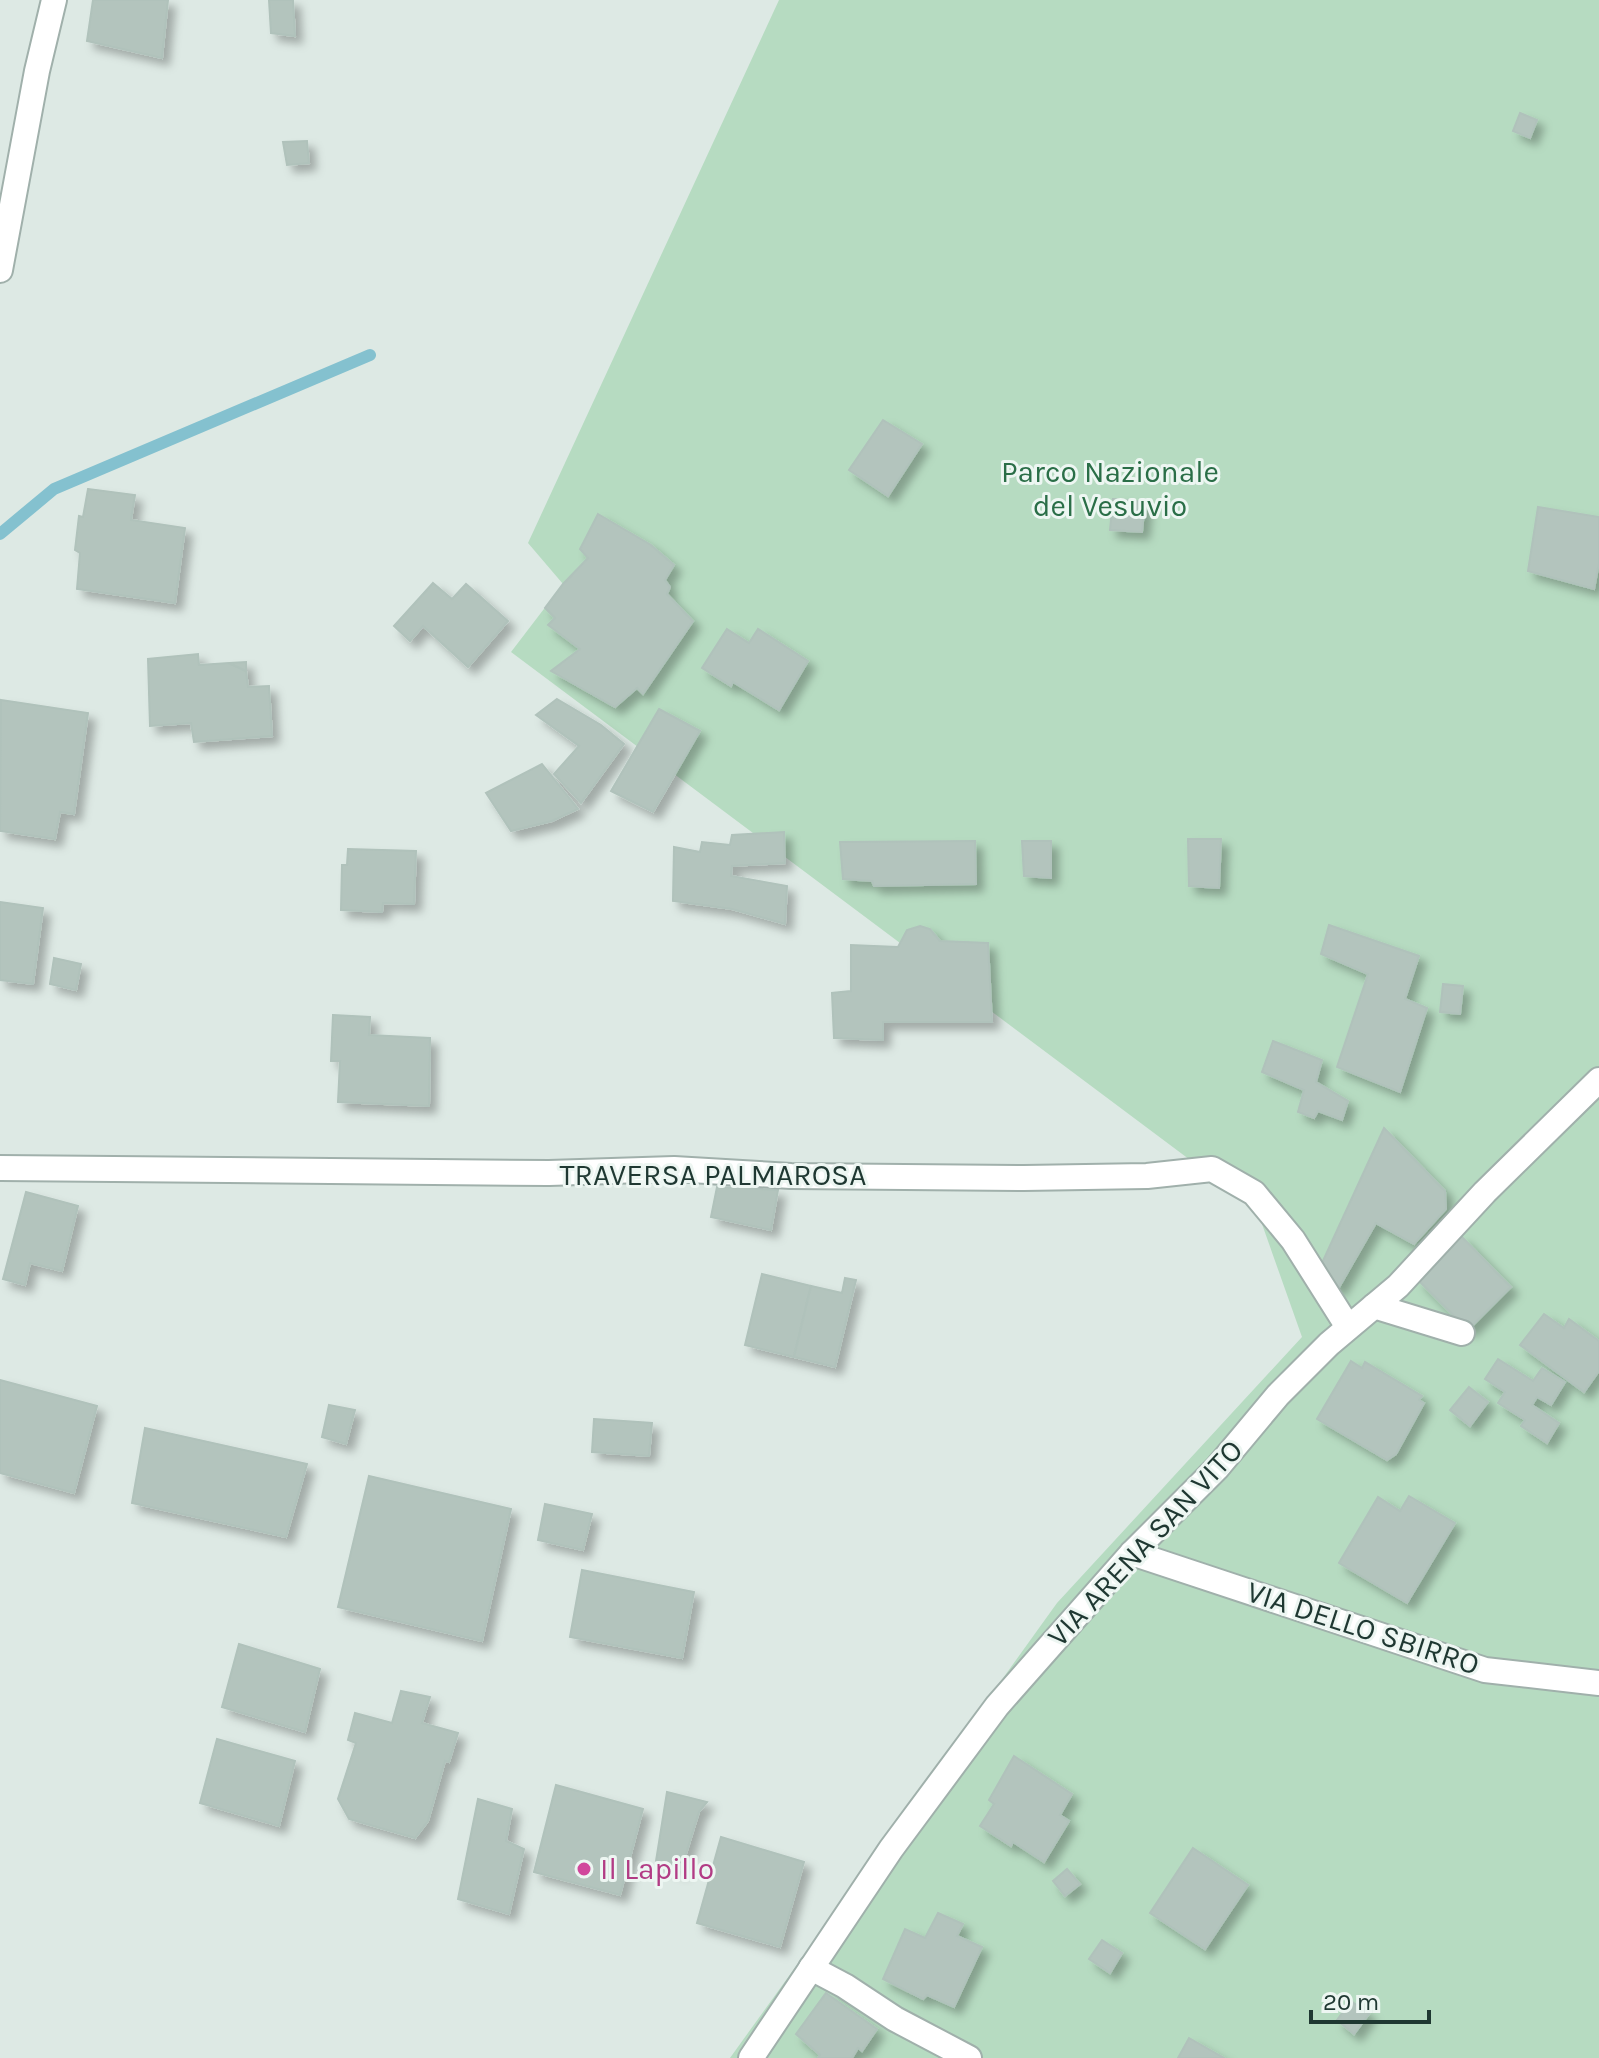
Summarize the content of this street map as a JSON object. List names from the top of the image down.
{
  "streets": {
    "street": ["TRAVERSA PALMAROSA", "VIA ARENA SAN VITO", "VIA DELLO SBIRRO"]
  },
  "crossings": [
    ["TRAVERSA PALMAROSA", "VIA ARENA SAN VITO"],
    ["VIA ARENA SAN VITO", "VIA DELLO SBIRRO"]
  ],
  "parks": ["Parco Nazionale del Vesuvio"],
  "places": ["Il Lapillo"],
  "scale_bar": "20 m"
}
